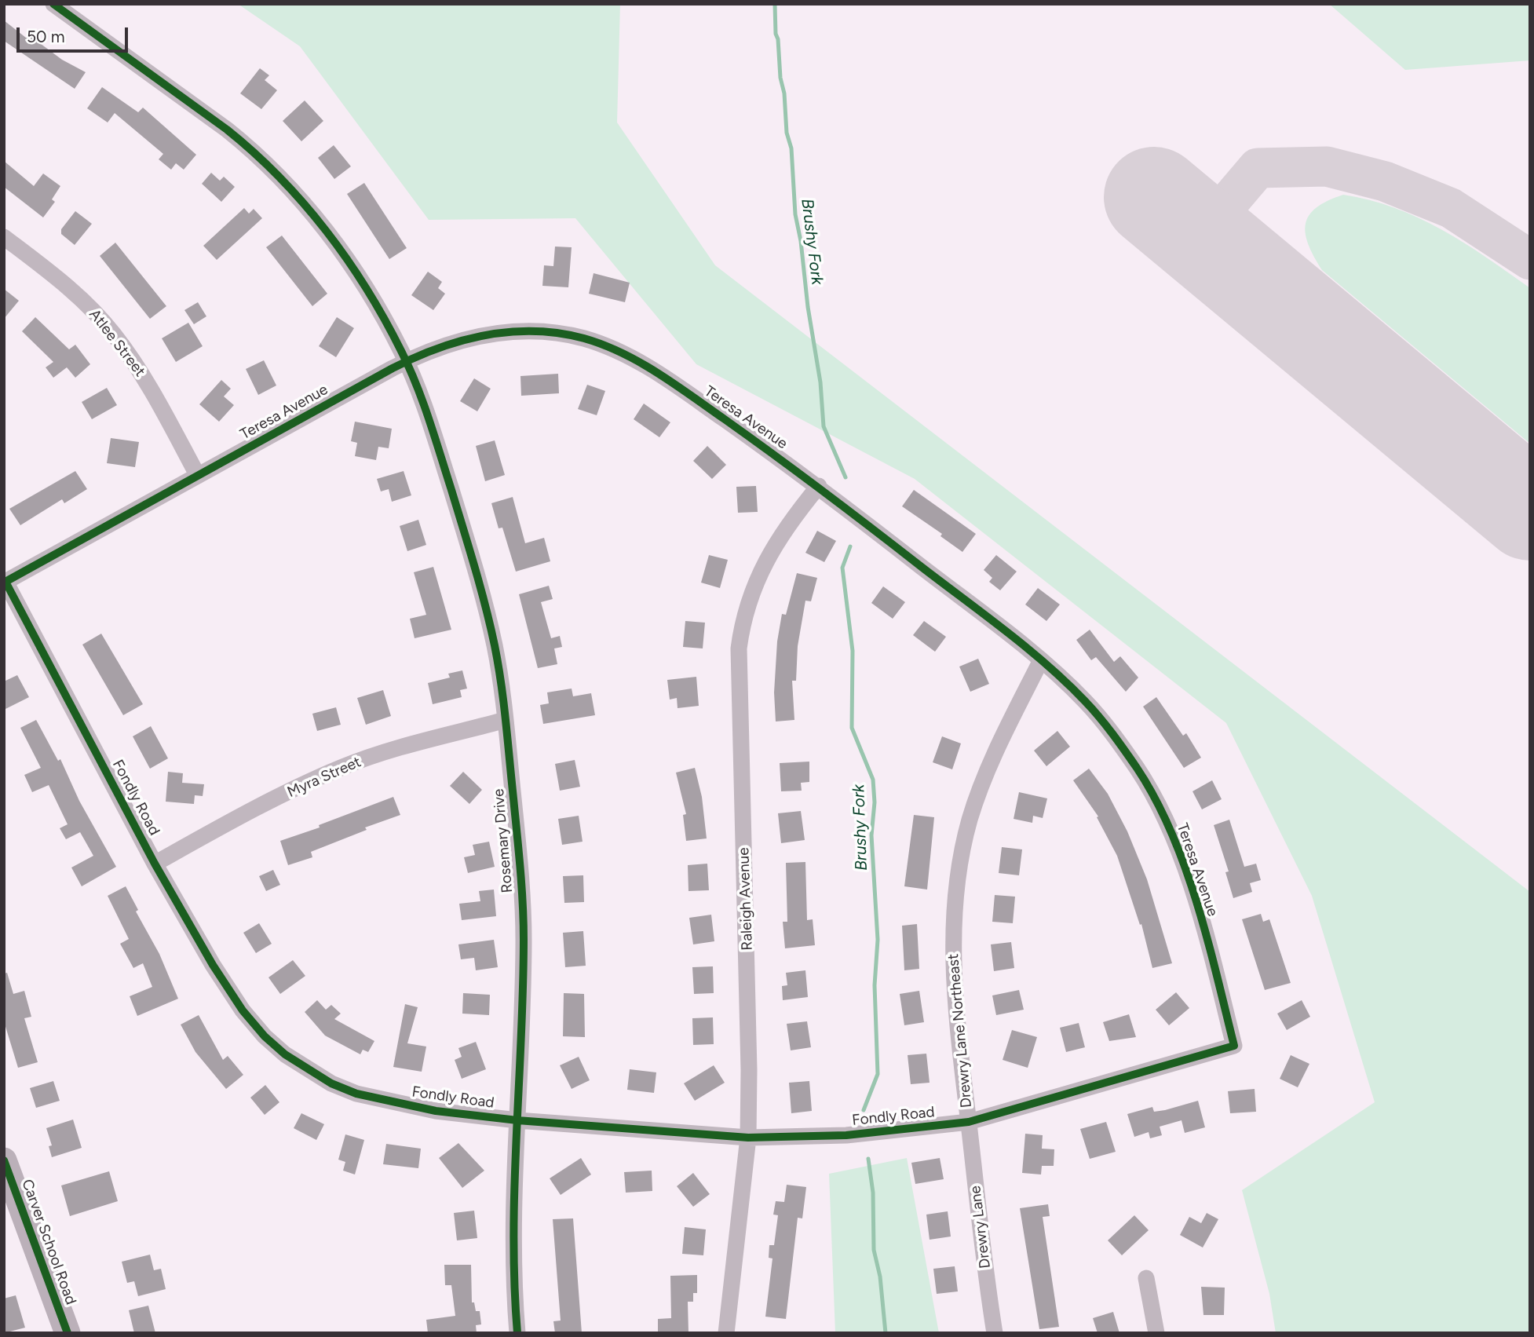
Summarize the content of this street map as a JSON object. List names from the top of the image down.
{
  "streets": {
    "main road": ["Carver School Road"],
    "street": [
      "Atlee Street",
      "Teresa Avenue",
      "Myra Street",
      "Fondly Road",
      "Rosemary Drive",
      "Raleigh Avenue",
      "Drewry Lane Northeast",
      "Drewry Lane"
    ]
  },
  "crossings": [
    ["Atlee Street", "Teresa Avenue"],
    ["Teresa Avenue", "Fondly Road"],
    ["Teresa Avenue", "Rosemary Drive"],
    ["Teresa Avenue", "Raleigh Avenue"],
    ["Teresa Avenue", "Drewry Lane Northeast"],
    ["Myra Street", "Fondly Road"],
    ["Myra Street", "Rosemary Drive"],
    ["Fondly Road", "Rosemary Drive"],
    ["Fondly Road", "Raleigh Avenue"],
    ["Fondly Road", "Drewry Lane Northeast"],
    ["Fondly Road", "Drewry Lane"],
    ["Drewry Lane Northeast", "Drewry Lane"]
  ],
  "water": ["Brushy Fork"],
  "scale_bar": "50 m"
}
